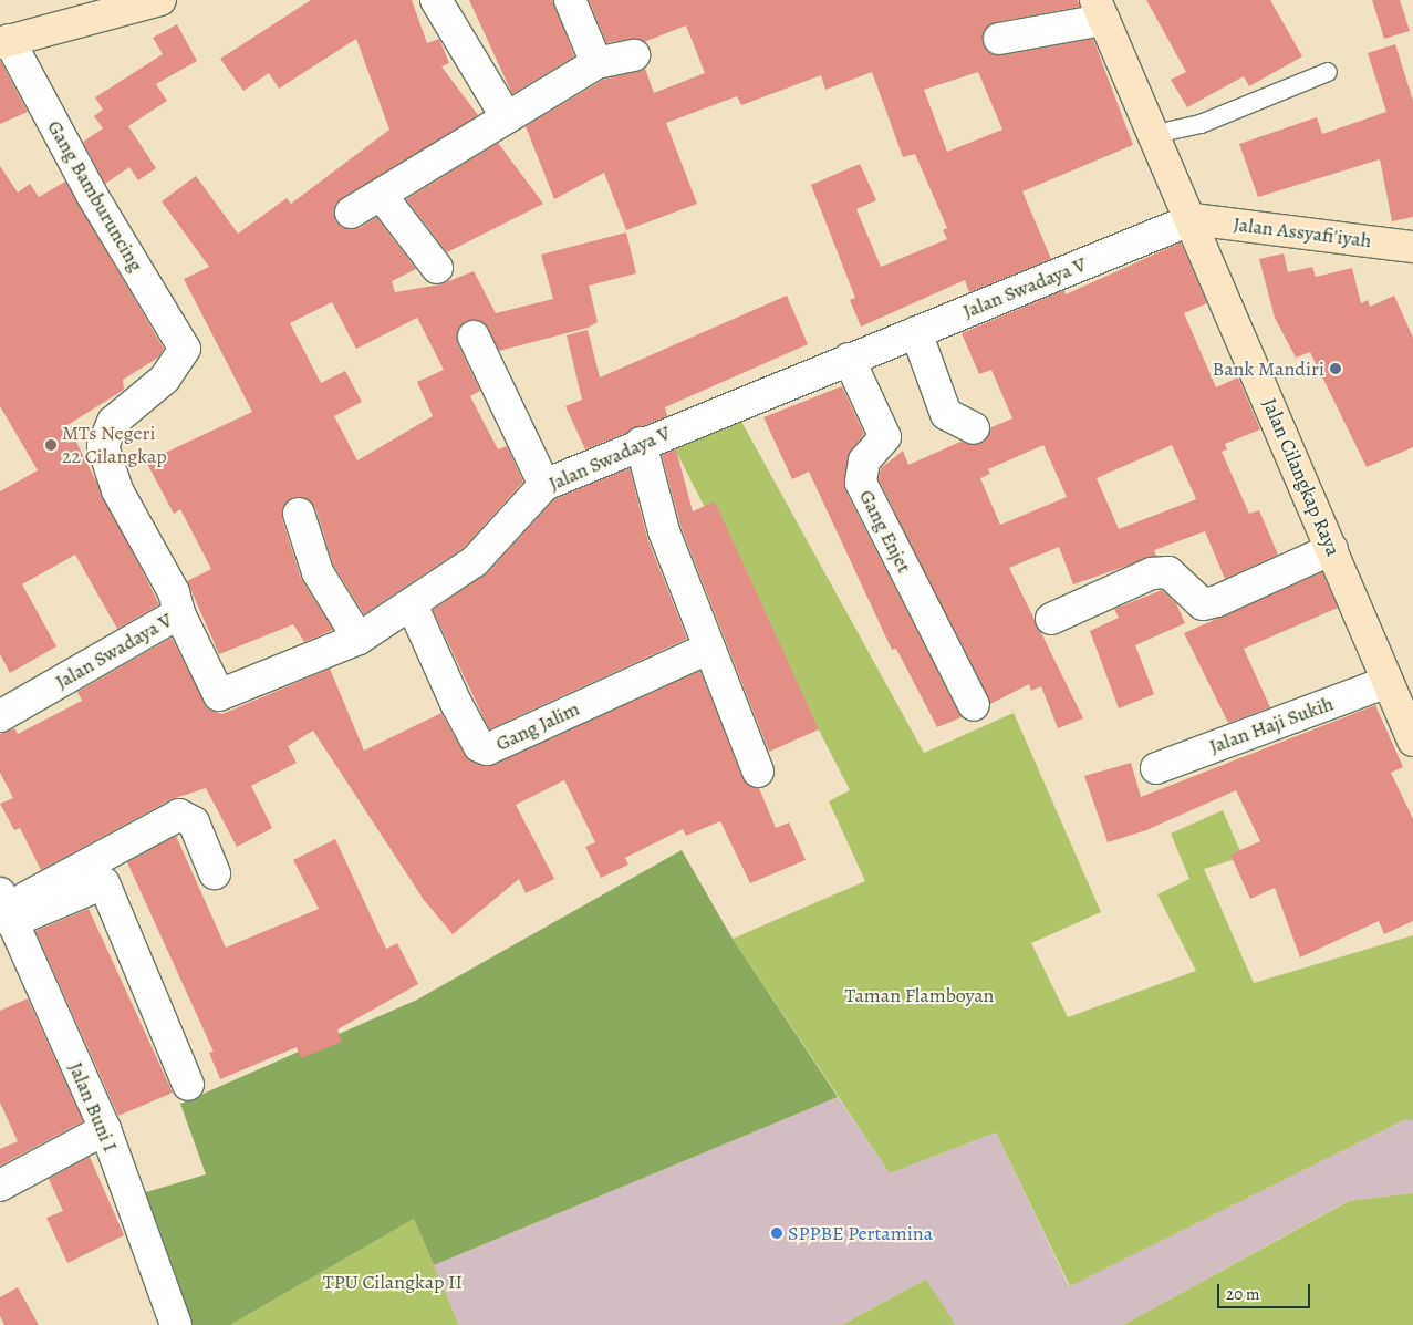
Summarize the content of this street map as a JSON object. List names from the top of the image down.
{
  "streets": {
    "street": [
      "Gang Bamburuncing",
      "Jalan Assyafi'iyah",
      "Jalan Swadaya V",
      "Jalan Cilangkap Raya",
      "Gang Enjet",
      "Jalan Haji Sukih",
      "Gang Jalim",
      "Jalan Buni I"
    ]
  },
  "crossings": [
    ["Gang Bamburuncing", "Jalan Swadaya V"],
    ["Jalan Assyafi'iyah", "Jalan Swadaya V"],
    ["Jalan Assyafi'iyah", "Jalan Cilangkap Raya"],
    ["Jalan Swadaya V", "Jalan Cilangkap Raya"],
    ["Jalan Swadaya V", "Gang Enjet"],
    ["Jalan Swadaya V", "Gang Jalim"],
    ["Jalan Cilangkap Raya", "Jalan Haji Sukih"]
  ],
  "parks": ["Taman Flamboyan", "TPU Cilangkap II"],
  "places": ["Bank Mandiri", "MTs Negeri 22 Cilangkap", "SPPBE Pertamina"],
  "scale_bar": "20 m"
}
